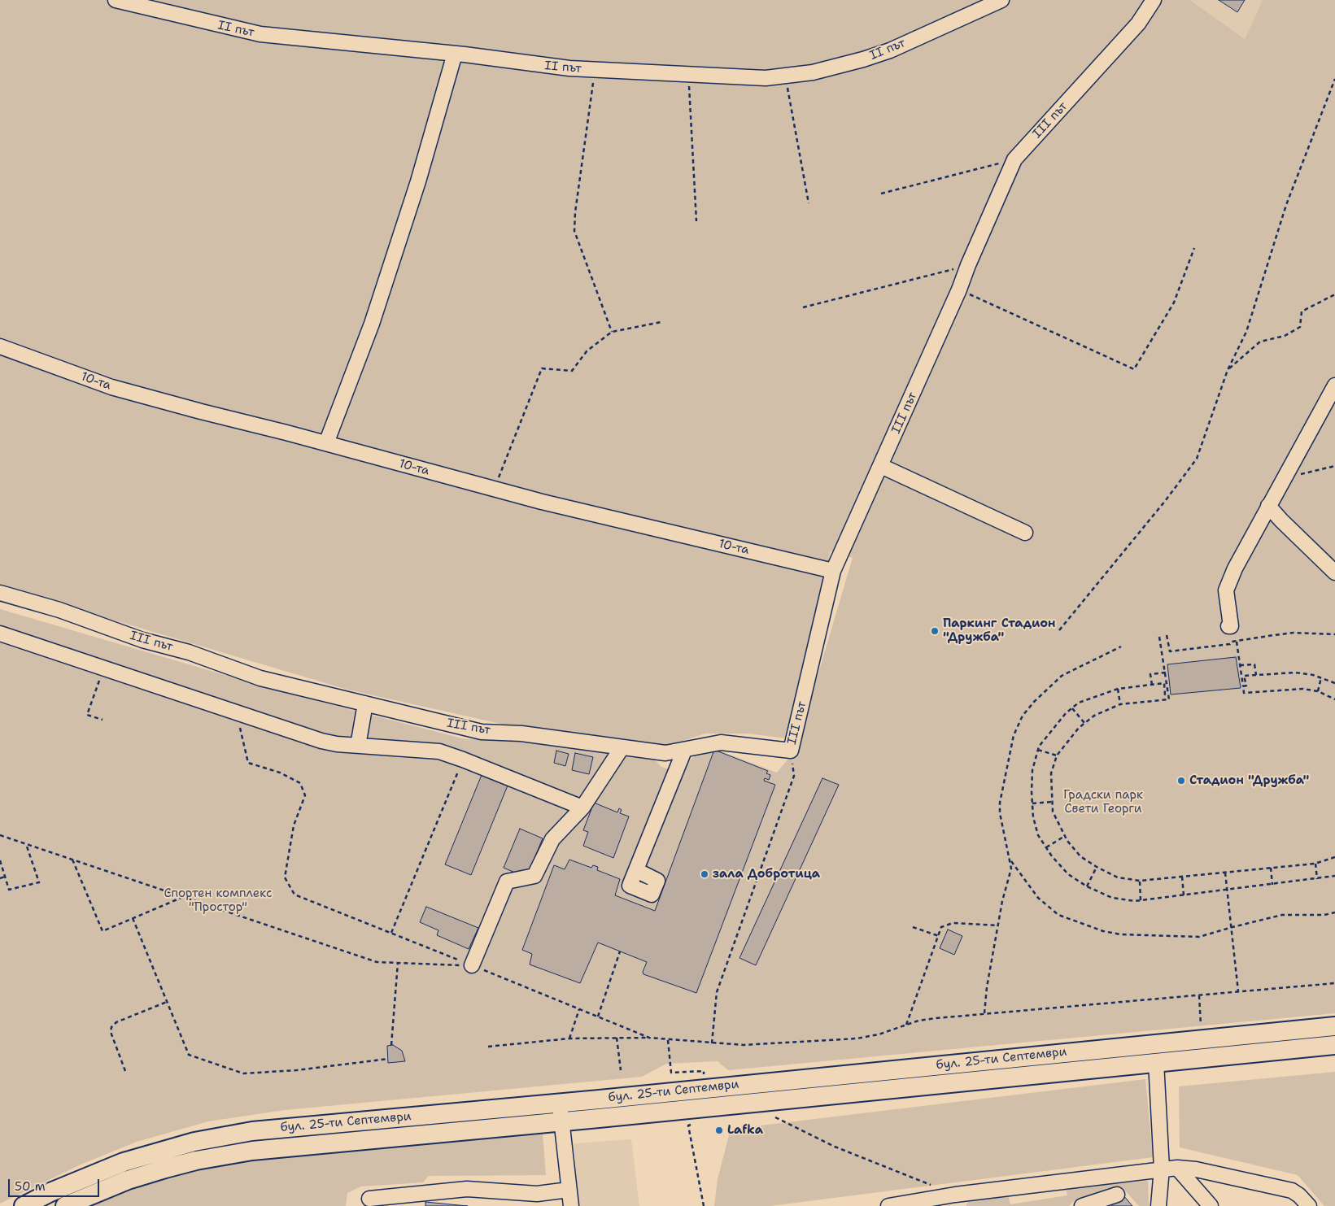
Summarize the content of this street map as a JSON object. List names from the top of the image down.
{
  "streets": {
    "main road": ["бул. 25-ти Септември"],
    "street": ["ІІ път", "ІІІ път", "10-та"]
  },
  "crossings": [
    ["ІІІ път", "10-та"]
  ],
  "parks": ["Градски парк Свети Георги", "Спортен комплекс \"Простор\""],
  "places": [
    "Паркинг Стадион \"Дружба\"",
    "Стадион \"Дружба\"",
    "зала Добротица",
    "Lafka"
  ],
  "scale_bar": "50 m"
}
